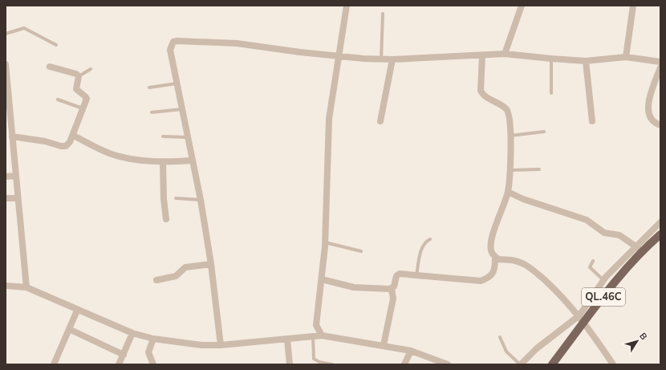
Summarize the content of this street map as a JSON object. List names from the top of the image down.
{
  "streets": {
    "main road": ["QL.46C"]
  },
  "north": "top right"
}
